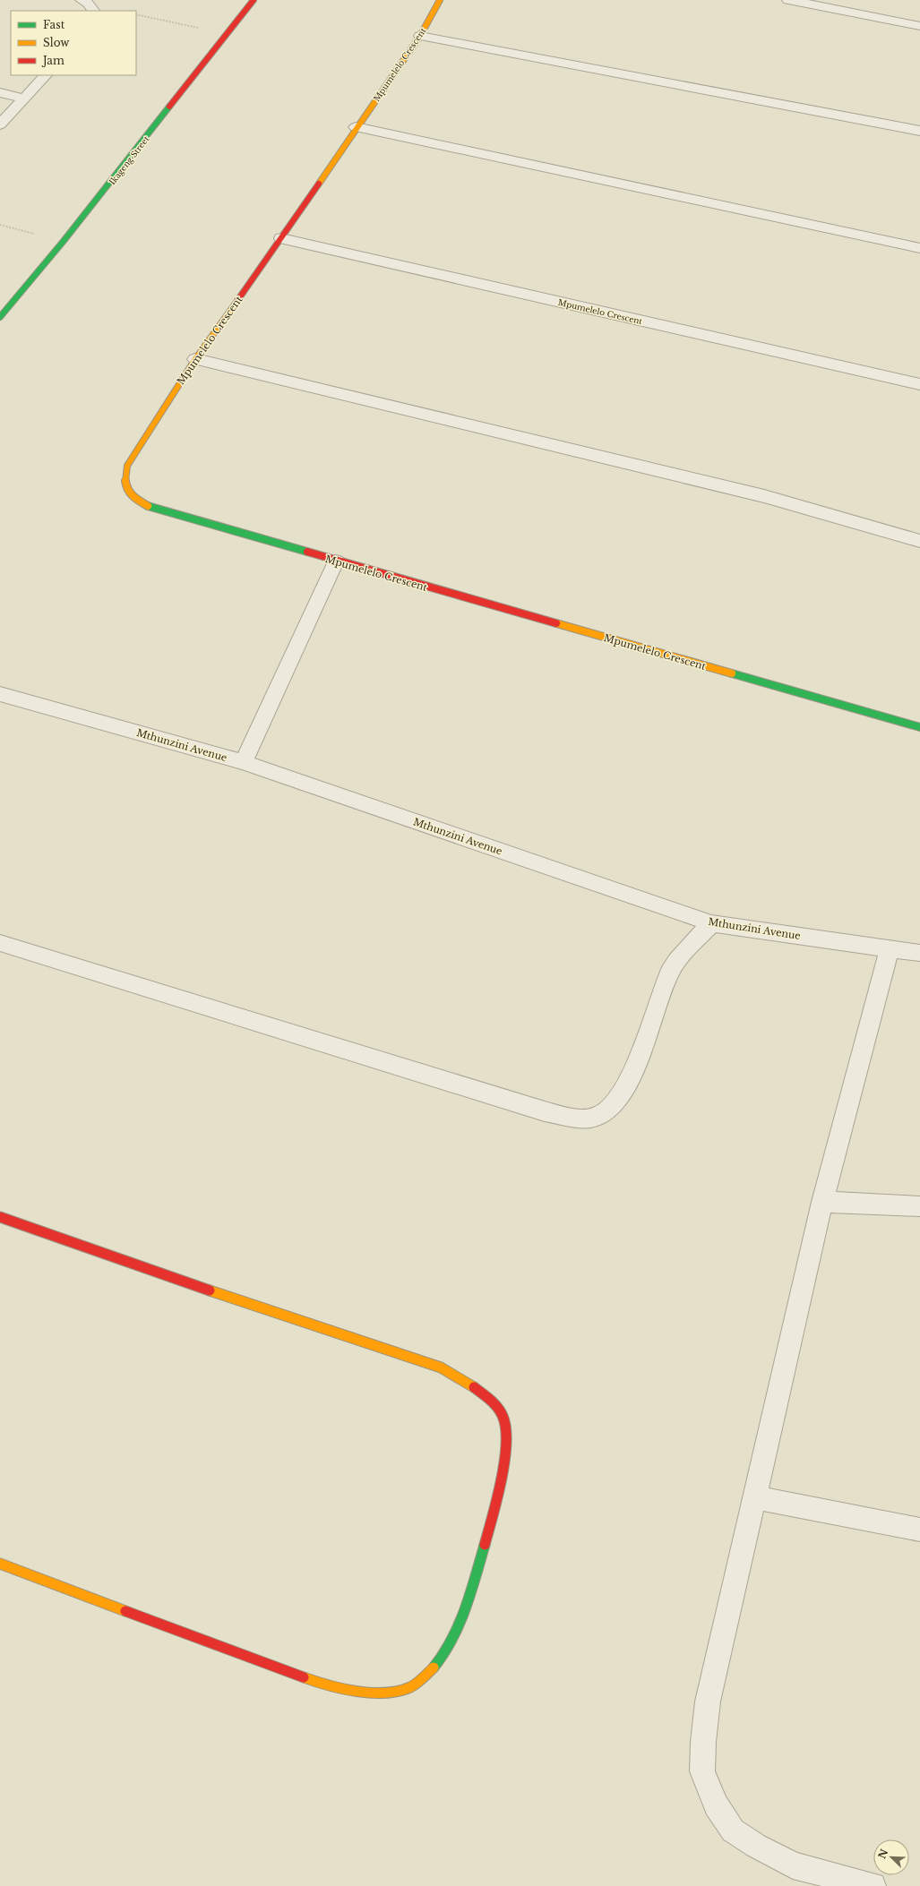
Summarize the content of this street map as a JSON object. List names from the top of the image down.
{
  "streets": {
    "street": ["Mpumelelo Crescent", "Ikageng Street", "Mthunzini Avenue"]
  },
  "legend": ["Fast", "Slow", "Jam"],
  "north": "top left"
}
